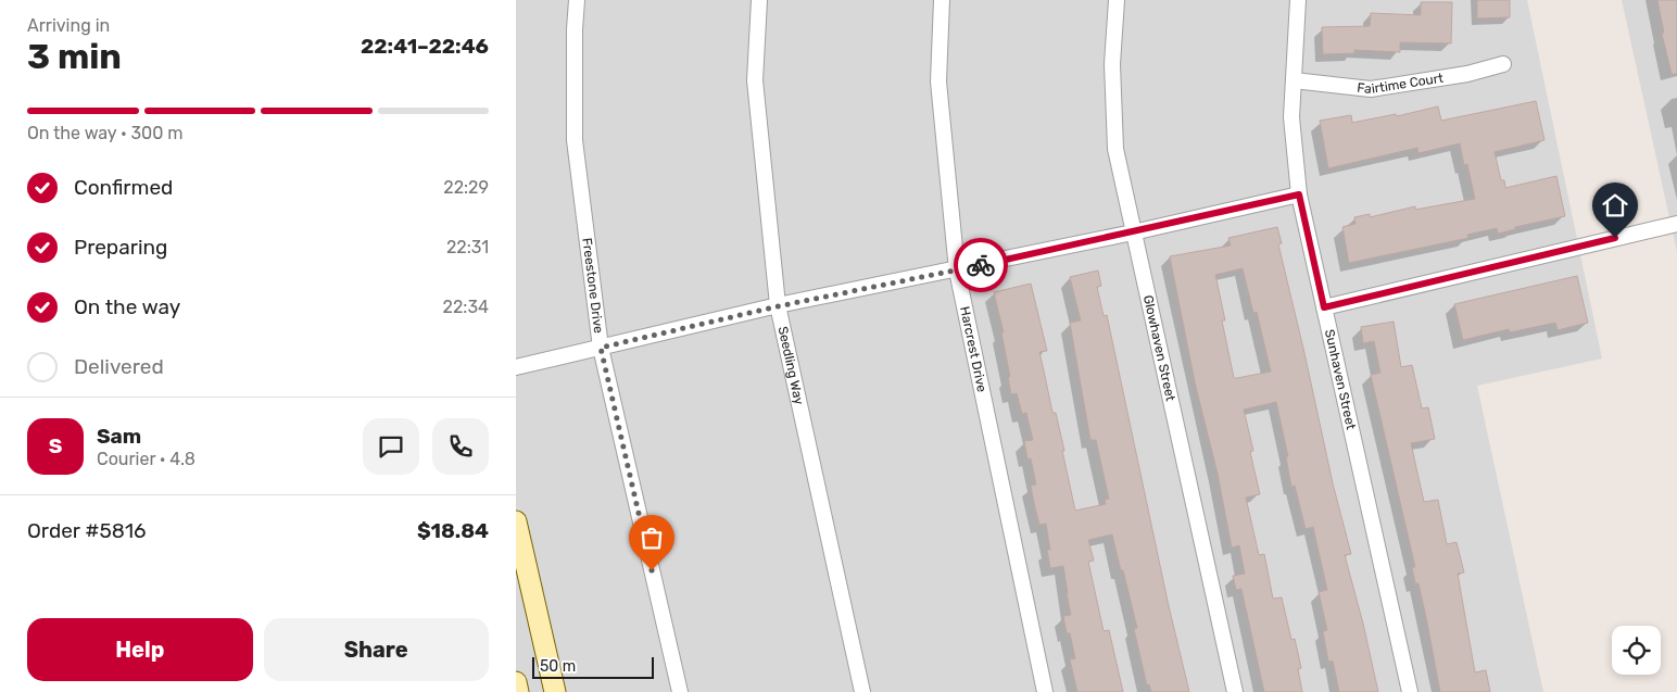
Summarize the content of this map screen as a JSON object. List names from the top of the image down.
{
  "streets": {
    "street": [
      "Fairtime Court",
      "Freestone Drive",
      "Glowhaven Street",
      "Harcrest Drive",
      "Seedling Way",
      "Sunhaven Street"
    ]
  },
  "crossings": [
    ["Fairtime Court", "Sunhaven Street"]
  ],
  "scale_bar": "50 m",
  "page": {
    "heading": ["3 min", "Arriving in", "22:41–22:46"],
    "panel": [
      "Sam",
      "Courier · 4.8",
      "Order #5816",
      "$18.84"
    ],
    "bar": "On the way · 300 m",
    "list": [
      ["Confirmed", "22:29"],
      ["Preparing", "22:31"],
      ["On the way", "22:34"],
      "Delivered"
    ],
    "round": "S",
    "buttons": ["Help", "Share"],
    "scale": "50 m"
  }
}
